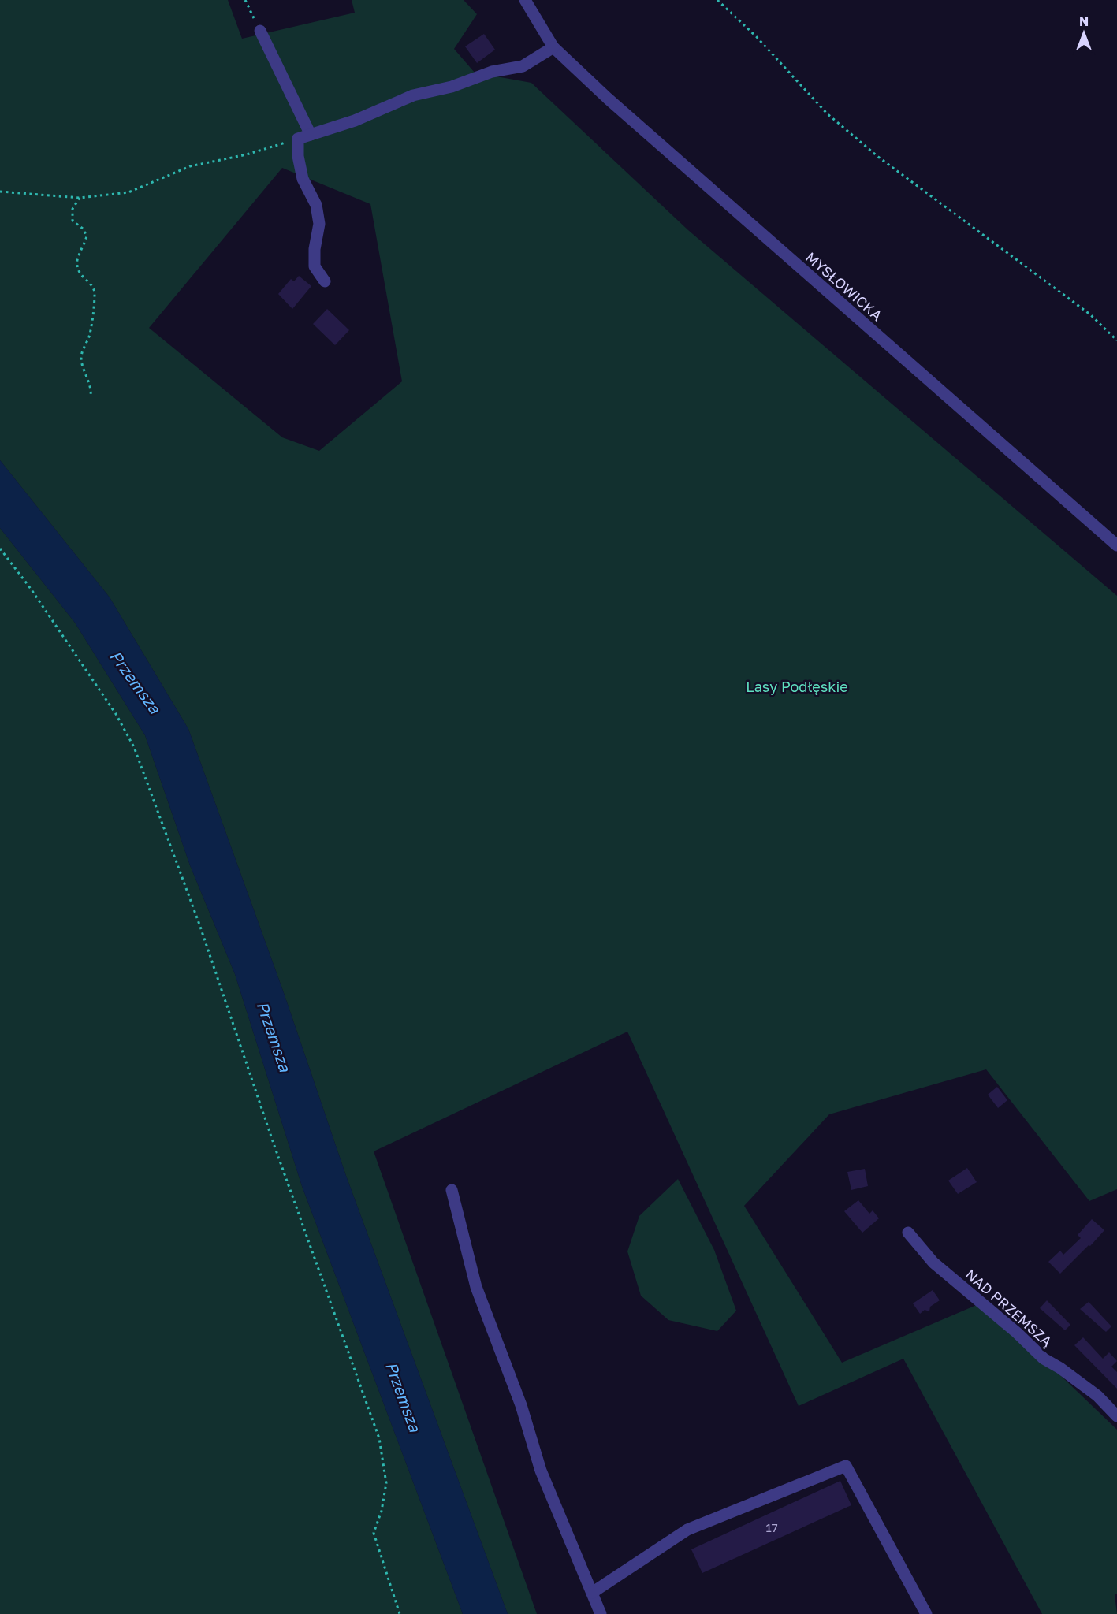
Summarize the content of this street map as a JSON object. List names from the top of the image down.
{
  "streets": {
    "lane": ["MYSŁOWICKA", "NAD PRZEMSZĄ"]
  },
  "water": ["Przemsza"],
  "parks": ["Lasy Podłęskie"],
  "house_numbers": ["17"],
  "north": "top"
}
